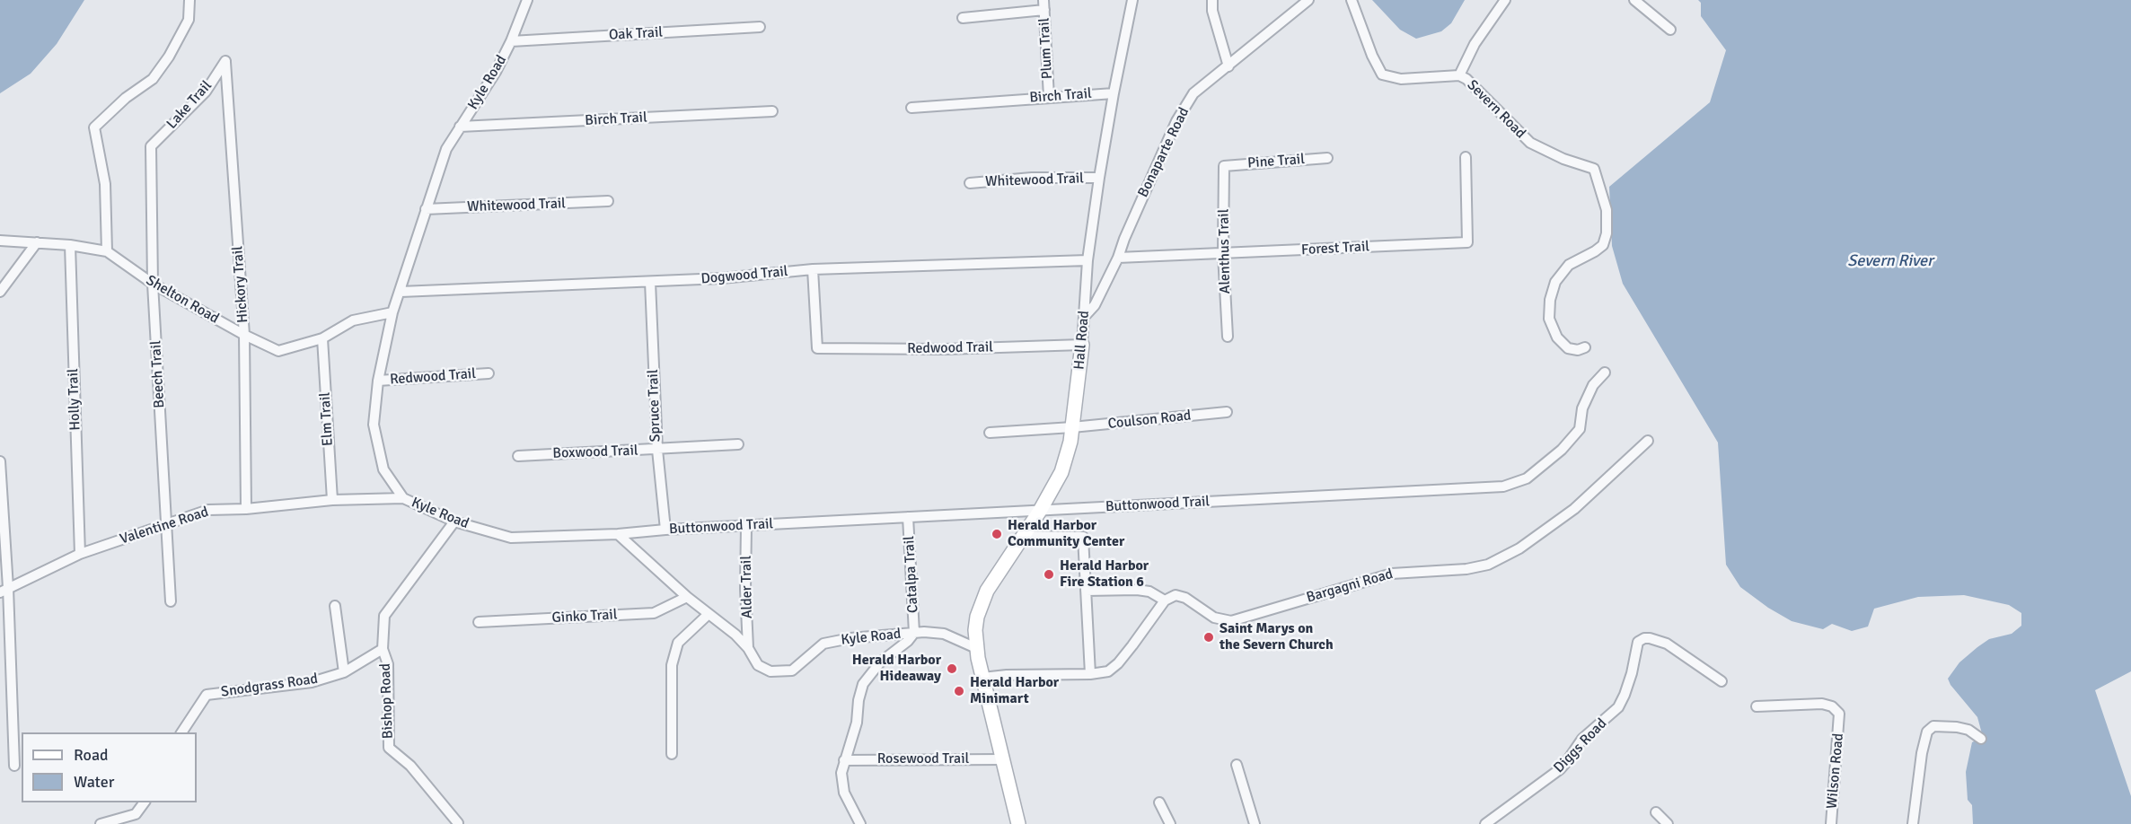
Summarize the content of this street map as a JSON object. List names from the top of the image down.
{
  "streets": {
    "street": [
      "Oak Trail",
      "Plum Trail",
      "Kyle Road",
      "Birch Trail",
      "Lake Trail",
      "Severn Road",
      "Bonaparte Road",
      "Pine Trail",
      "Whitewood Trail",
      "Forest Trail",
      "Alenthus Trail",
      "Dogwood Trail",
      "Hickory Trail",
      "Shelton Road",
      "Hall Road",
      "Redwood Trail",
      "Beech Trail",
      "Holly Trail",
      "Spruce Trail",
      "Elm Trail",
      "Coulson Road",
      "Boxwood Trail",
      "Buttonwood Trail",
      "Valentine Road",
      "Catalpa Trail",
      "Bargagni Road",
      "Alder Trail",
      "Ginko Trail",
      "Snodgrass Road",
      "Bishop Road",
      "Diggs Road",
      "Rosewood Trail",
      "Wilson Road"
    ]
  },
  "crossings": [
    ["Oak Trail", "Kyle Road"],
    ["Plum Trail", "Birch Trail"],
    ["Kyle Road", "Birch Trail"],
    ["Kyle Road", "Whitewood Trail"],
    ["Kyle Road", "Dogwood Trail"],
    ["Kyle Road", "Shelton Road"],
    ["Kyle Road", "Hall Road"],
    ["Kyle Road", "Redwood Trail"],
    ["Kyle Road", "Buttonwood Trail"],
    ["Kyle Road", "Valentine Road"],
    ["Kyle Road", "Catalpa Trail"],
    ["Kyle Road", "Alder Trail"],
    ["Kyle Road", "Ginko Trail"],
    ["Birch Trail", "Hall Road"],
    ["Lake Trail", "Hickory Trail"],
    ["Lake Trail", "Beech Trail"],
    ["Bonaparte Road", "Forest Trail"],
    ["Bonaparte Road", "Hall Road"],
    ["Pine Trail", "Alenthus Trail"],
    ["Whitewood Trail", "Hall Road"],
    ["Forest Trail", "Alenthus Trail"],
    ["Dogwood Trail", "Hall Road"],
    ["Dogwood Trail", "Redwood Trail"],
    ["Dogwood Trail", "Spruce Trail"],
    ["Hickory Trail", "Shelton Road"],
    ["Hickory Trail", "Valentine Road"],
    ["Shelton Road", "Beech Trail"],
    ["Shelton Road", "Elm Trail"],
    ["Hall Road", "Redwood Trail"],
    ["Hall Road", "Coulson Road"],
    ["Hall Road", "Buttonwood Trail"],
    ["Hall Road", "Rosewood Trail"],
    ["Beech Trail", "Valentine Road"],
    ["Holly Trail", "Valentine Road"],
    ["Spruce Trail", "Boxwood Trail"],
    ["Spruce Trail", "Buttonwood Trail"],
    ["Elm Trail", "Valentine Road"],
    ["Buttonwood Trail", "Catalpa Trail"],
    ["Buttonwood Trail", "Alder Trail"],
    ["Snodgrass Road", "Bishop Road"]
  ],
  "water": ["Severn River"],
  "places": [
    "Herald Harbor Community Center",
    "Herald Harbor Fire Station 6",
    "Saint Marys on the Severn Church",
    "Herald Harbor Hideaway",
    "Herald Harbor Minimart"
  ],
  "legend": ["Road", "Water"]
}
